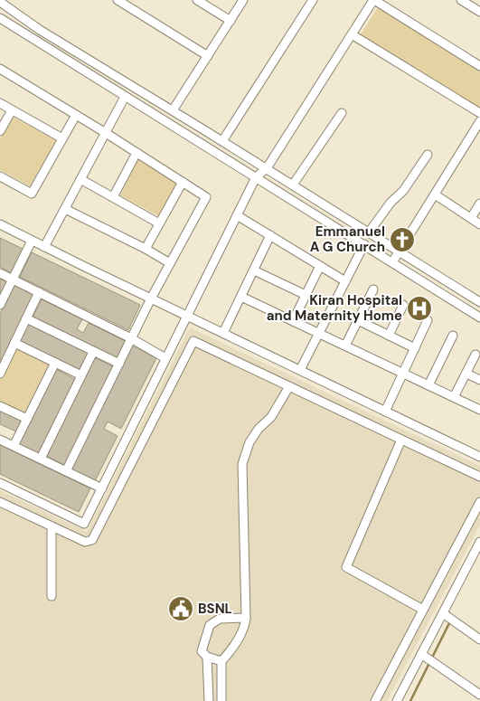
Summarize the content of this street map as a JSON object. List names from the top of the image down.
{
  "places": {
    "church": ["Emmanuel A G Church"],
    "hospital": ["Kiran Hospital and Maternity Home"],
    "public building": ["BSNL"]
  }
}
